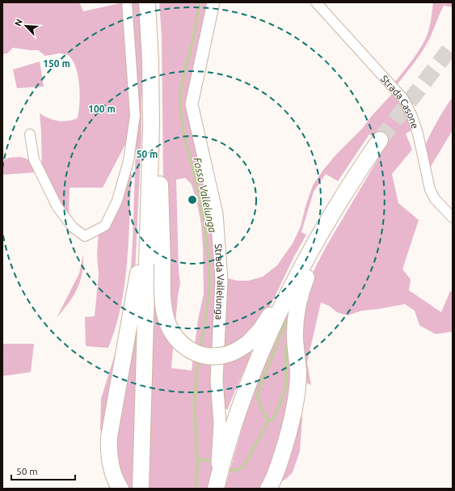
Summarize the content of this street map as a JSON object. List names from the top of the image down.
{
  "streets": {
    "street": ["Strada Casone", "Strada Vallelunga"]
  },
  "water": ["Fosso Vallelunga"],
  "scale_bar": "50 m",
  "north": "top left",
  "rings": ["150 m", "100 m", "50 m"]
}
